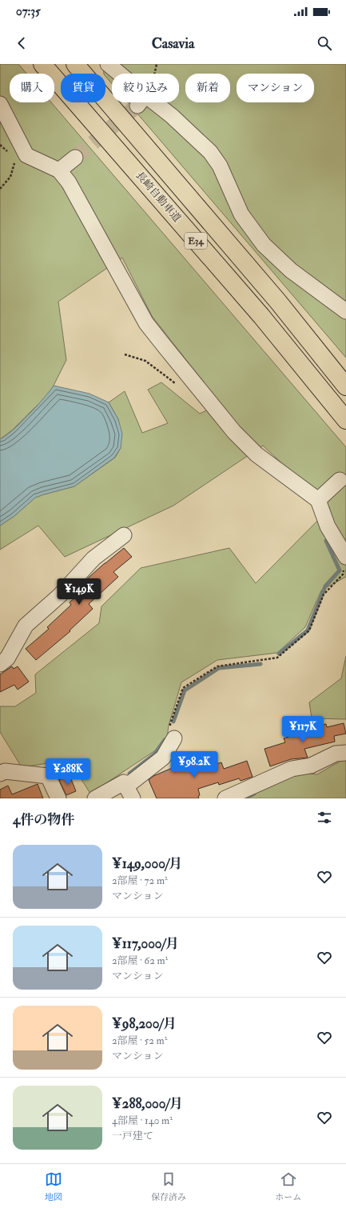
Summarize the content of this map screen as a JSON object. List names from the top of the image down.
{
  "streets": {
    "highway": ["長崎自動車道", "E34"]
  },
  "page": {
    "status": "07:35",
    "header": "Casavia",
    "chip": [
      "購入",
      "賃貸",
      "絞り込み",
      "新着",
      "マンション"
    ],
    "price": [
      "¥149K",
      "¥117K",
      "¥98.2K",
      "¥288K"
    ],
    "heading": "4件の物件",
    "list": [
      {
        "name": "¥149,000/月",
        "note": "2部屋 · 72 m² · マンション"
      },
      {
        "name": "¥117,000/月",
        "note": "2部屋 · 62 m² · マンション"
      },
      {
        "name": "¥98,200/月",
        "note": "2部屋 · 52 m² · マンション"
      },
      {
        "name": "¥288,000/月",
        "note": "4部屋 · 140 m² · 一戸建て"
      }
    ],
    "tabs": ["地図", "保存済み", "ホーム"]
  }
}
